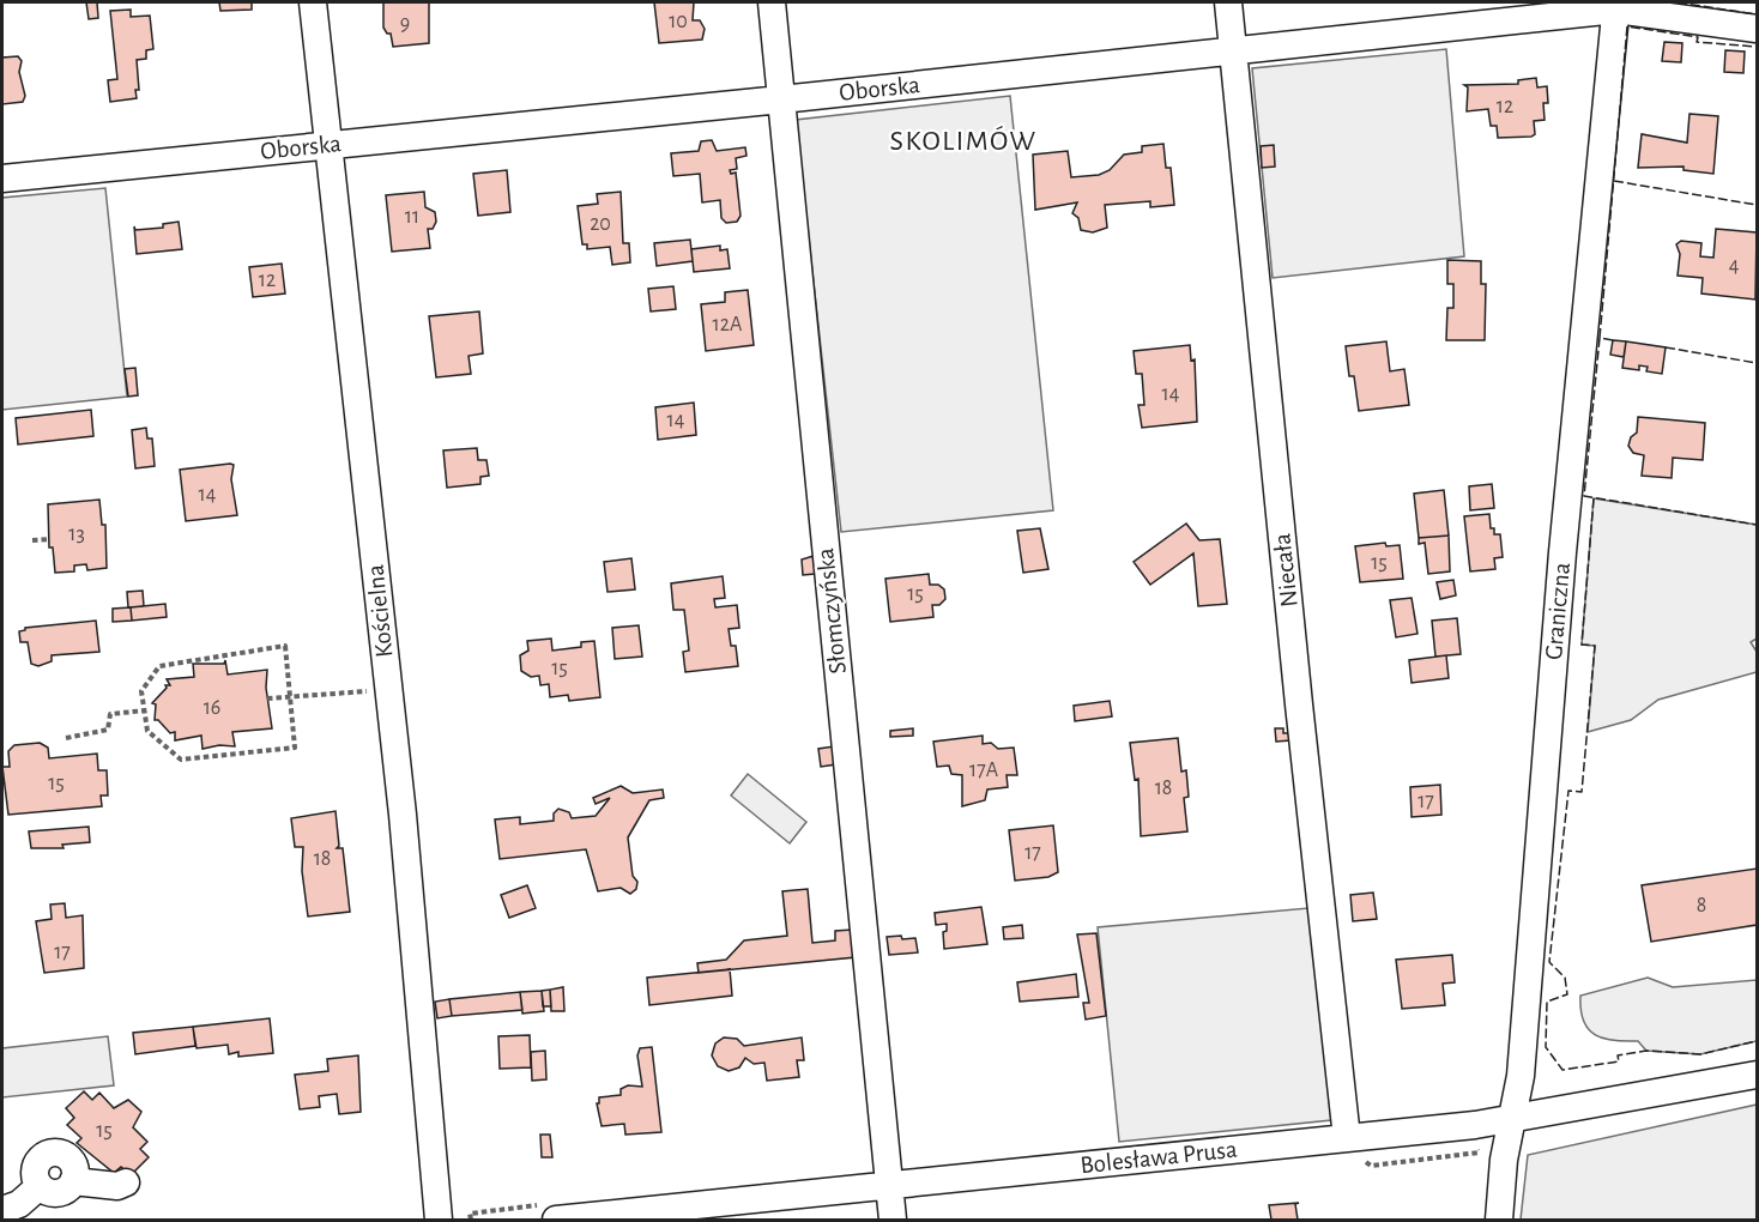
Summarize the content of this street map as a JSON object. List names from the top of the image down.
{
  "streets": {
    "street": [
      "Oborska",
      "Niecała",
      "Kościelna",
      "Słomczyńska",
      "Graniczna",
      "Bolesława Prusa"
    ]
  },
  "crossings": [
    ["Oborska", "Niecała"],
    ["Oborska", "Kościelna"],
    ["Oborska", "Słomczyńska"],
    ["Oborska", "Graniczna"],
    ["Niecała", "Bolesława Prusa"],
    ["Słomczyńska", "Bolesława Prusa"],
    ["Graniczna", "Bolesława Prusa"]
  ],
  "districts": ["SKOLIMÓW"],
  "house_numbers": [
    "10",
    "9",
    "12",
    "11",
    "20",
    "4",
    "12",
    "12A",
    "14",
    "14",
    "14",
    "13",
    "15",
    "15",
    "15",
    "16",
    "17A",
    "15",
    "18",
    "17",
    "17",
    "18",
    "8",
    "17",
    "15"
  ]
}
